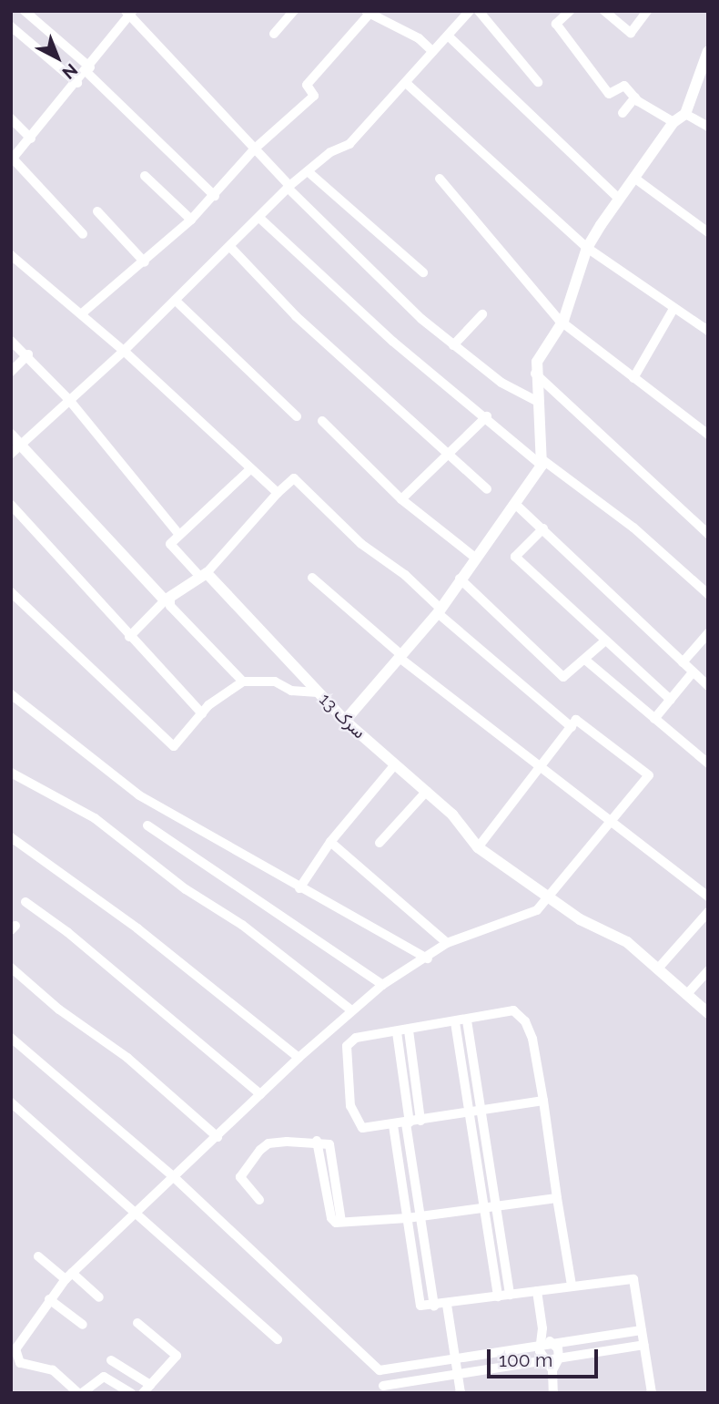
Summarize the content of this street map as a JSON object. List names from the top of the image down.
{
  "streets": {
    "street": ["سرک 13"]
  },
  "scale_bar": "100 m",
  "north": "bottom right"
}
